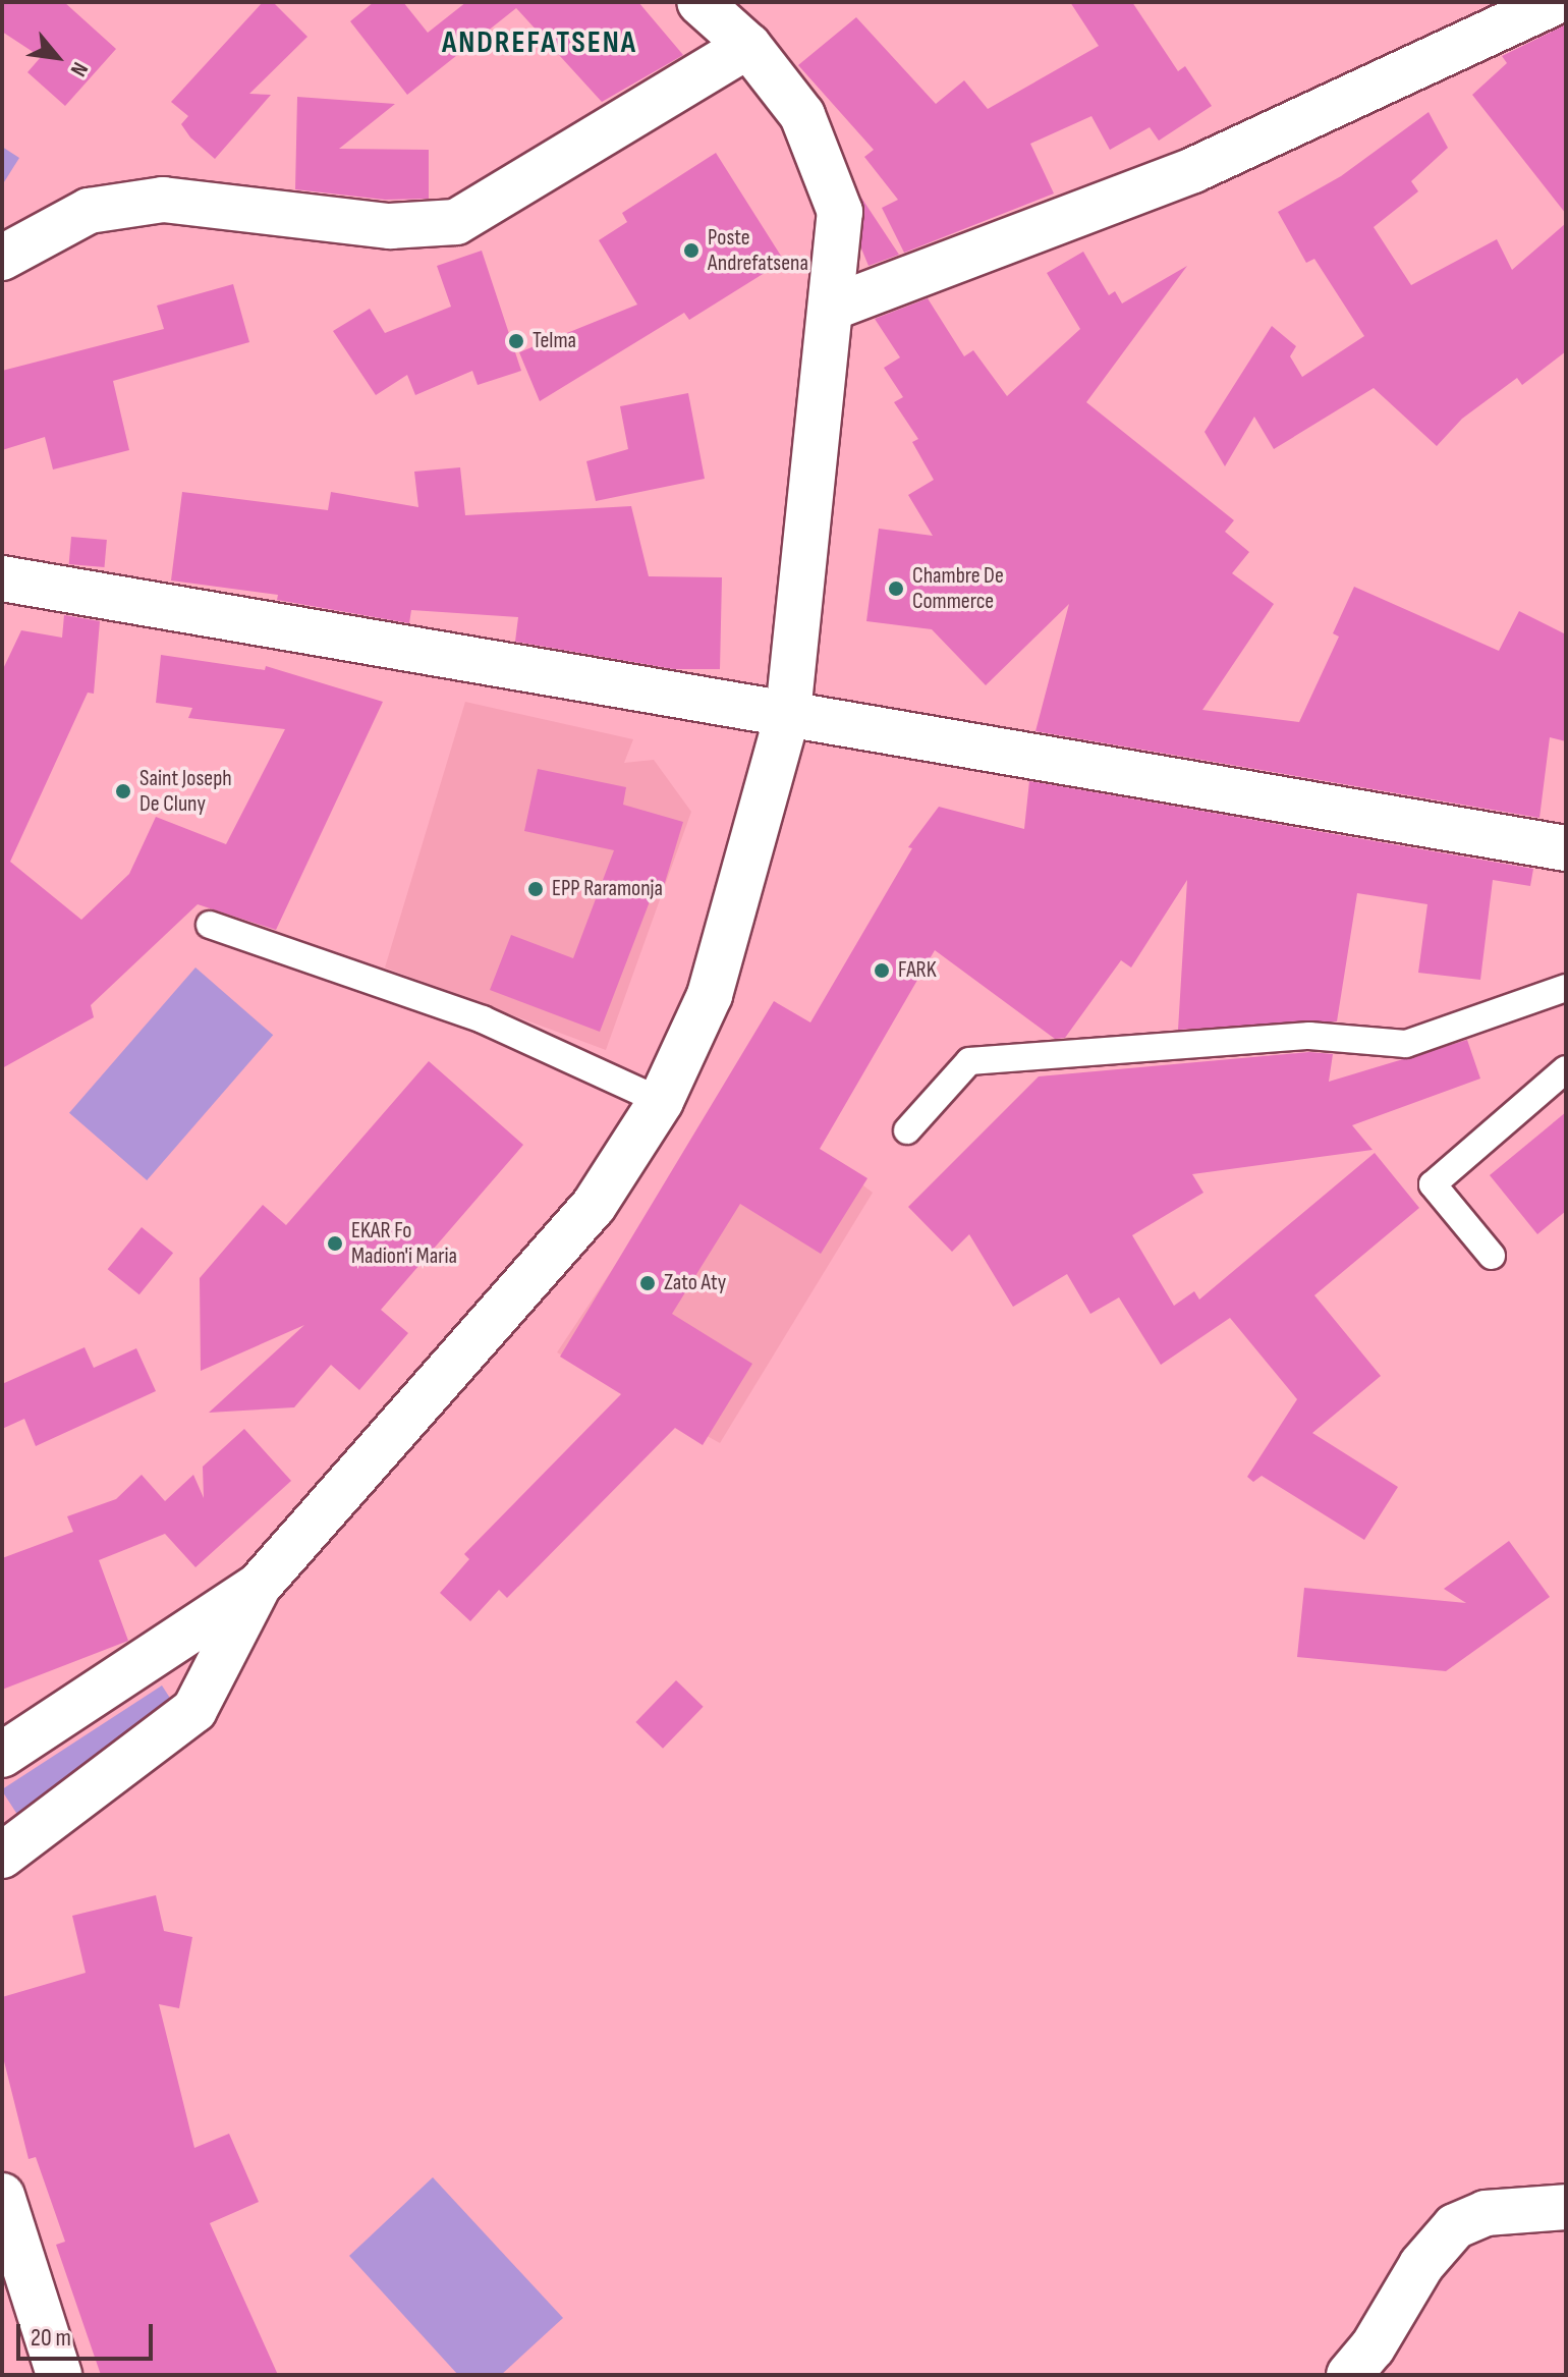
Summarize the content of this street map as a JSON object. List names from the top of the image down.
{
  "districts": ["ANDREFATSENA"],
  "places": [
    "Poste Andrefatsena",
    "Telma",
    "Chambre De Commerce",
    "Saint Joseph De Cluny",
    "EPP Raramonja",
    "FARK",
    "EKAR Fo Madion'i Maria",
    "Zato Aty"
  ],
  "scale_bar": "20 m",
  "north": "bottom right"
}
